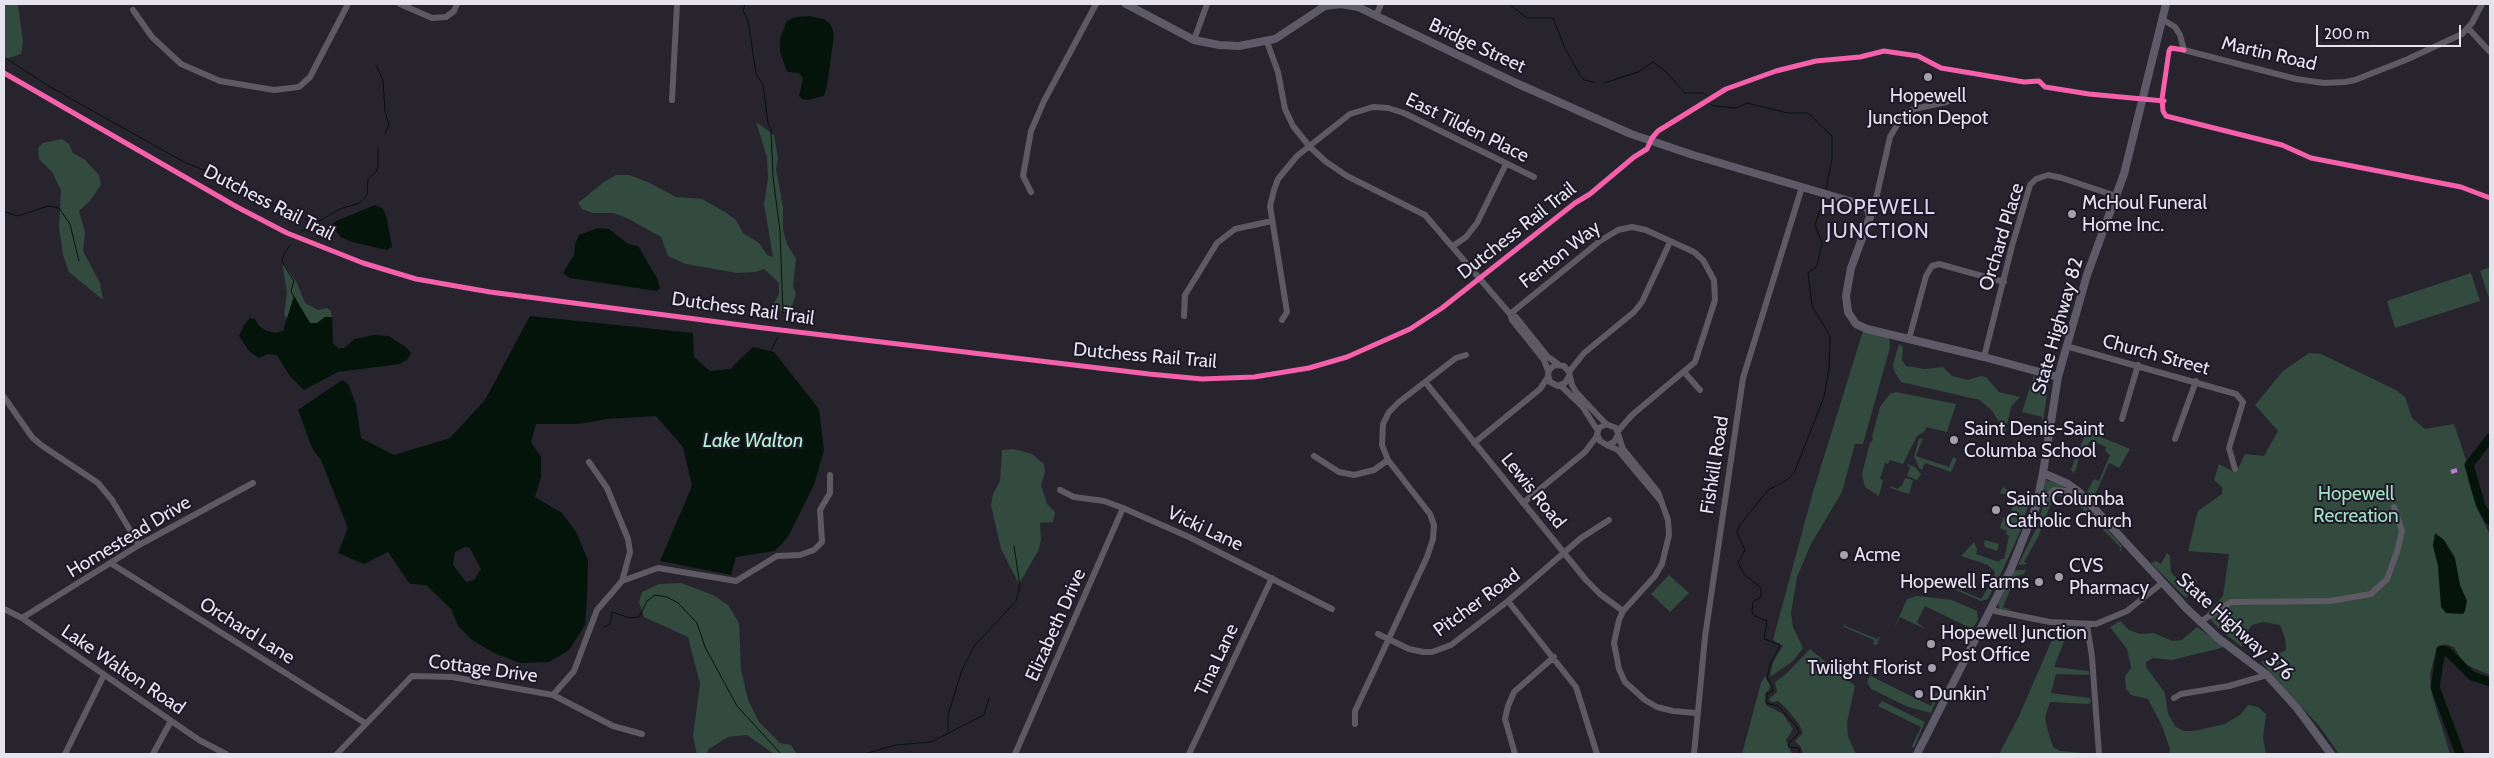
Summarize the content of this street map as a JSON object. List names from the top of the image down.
{
  "streets": {
    "main road": ["Bridge Street", "State Highway 82", "State Highway 376"],
    "street": [
      "Martin Road",
      "East Tilden Place",
      "Orchard Place",
      "Fenton Way",
      "Church Street",
      "Fishkill Road",
      "Lewis Road",
      "Vicki Lane",
      "Homestead Drive",
      "Pitcher Road",
      "Elizabeth Drive",
      "Orchard Lane",
      "Tina Lane",
      "Cottage Drive",
      "Lake Walton Road"
    ],
    "cycle path": ["Dutchess Rail Trail"]
  },
  "crossings": [
    ["Bridge Street", "Fishkill Road"],
    ["Martin Road", "State Highway 82"],
    ["Orchard Place", "State Highway 82"],
    ["State Highway 82", "Church Street"],
    ["State Highway 82", "State Highway 376"],
    ["Lewis Road", "Pitcher Road"],
    ["Vicki Lane", "Elizabeth Drive"],
    ["Vicki Lane", "Tina Lane"],
    ["Homestead Drive", "Orchard Lane"],
    ["Homestead Drive", "Lake Walton Road"],
    ["Orchard Lane", "Cottage Drive"]
  ],
  "districts": ["HOPEWELL JUNCTION"],
  "water": ["Lake Walton"],
  "parks": ["Hopewell Recreation"],
  "places": [
    "Hopewell Junction Depot",
    "McHoul Funeral Home Inc.",
    "Saint Denis-Saint Columba School",
    "Saint Columba Catholic Church",
    "Acme",
    "CVS Pharmacy",
    "Hopewell Farms",
    "Hopewell Junction Post Office",
    "Twilight Florist",
    "Dunkin'"
  ],
  "scale_bar": "200 m"
}
